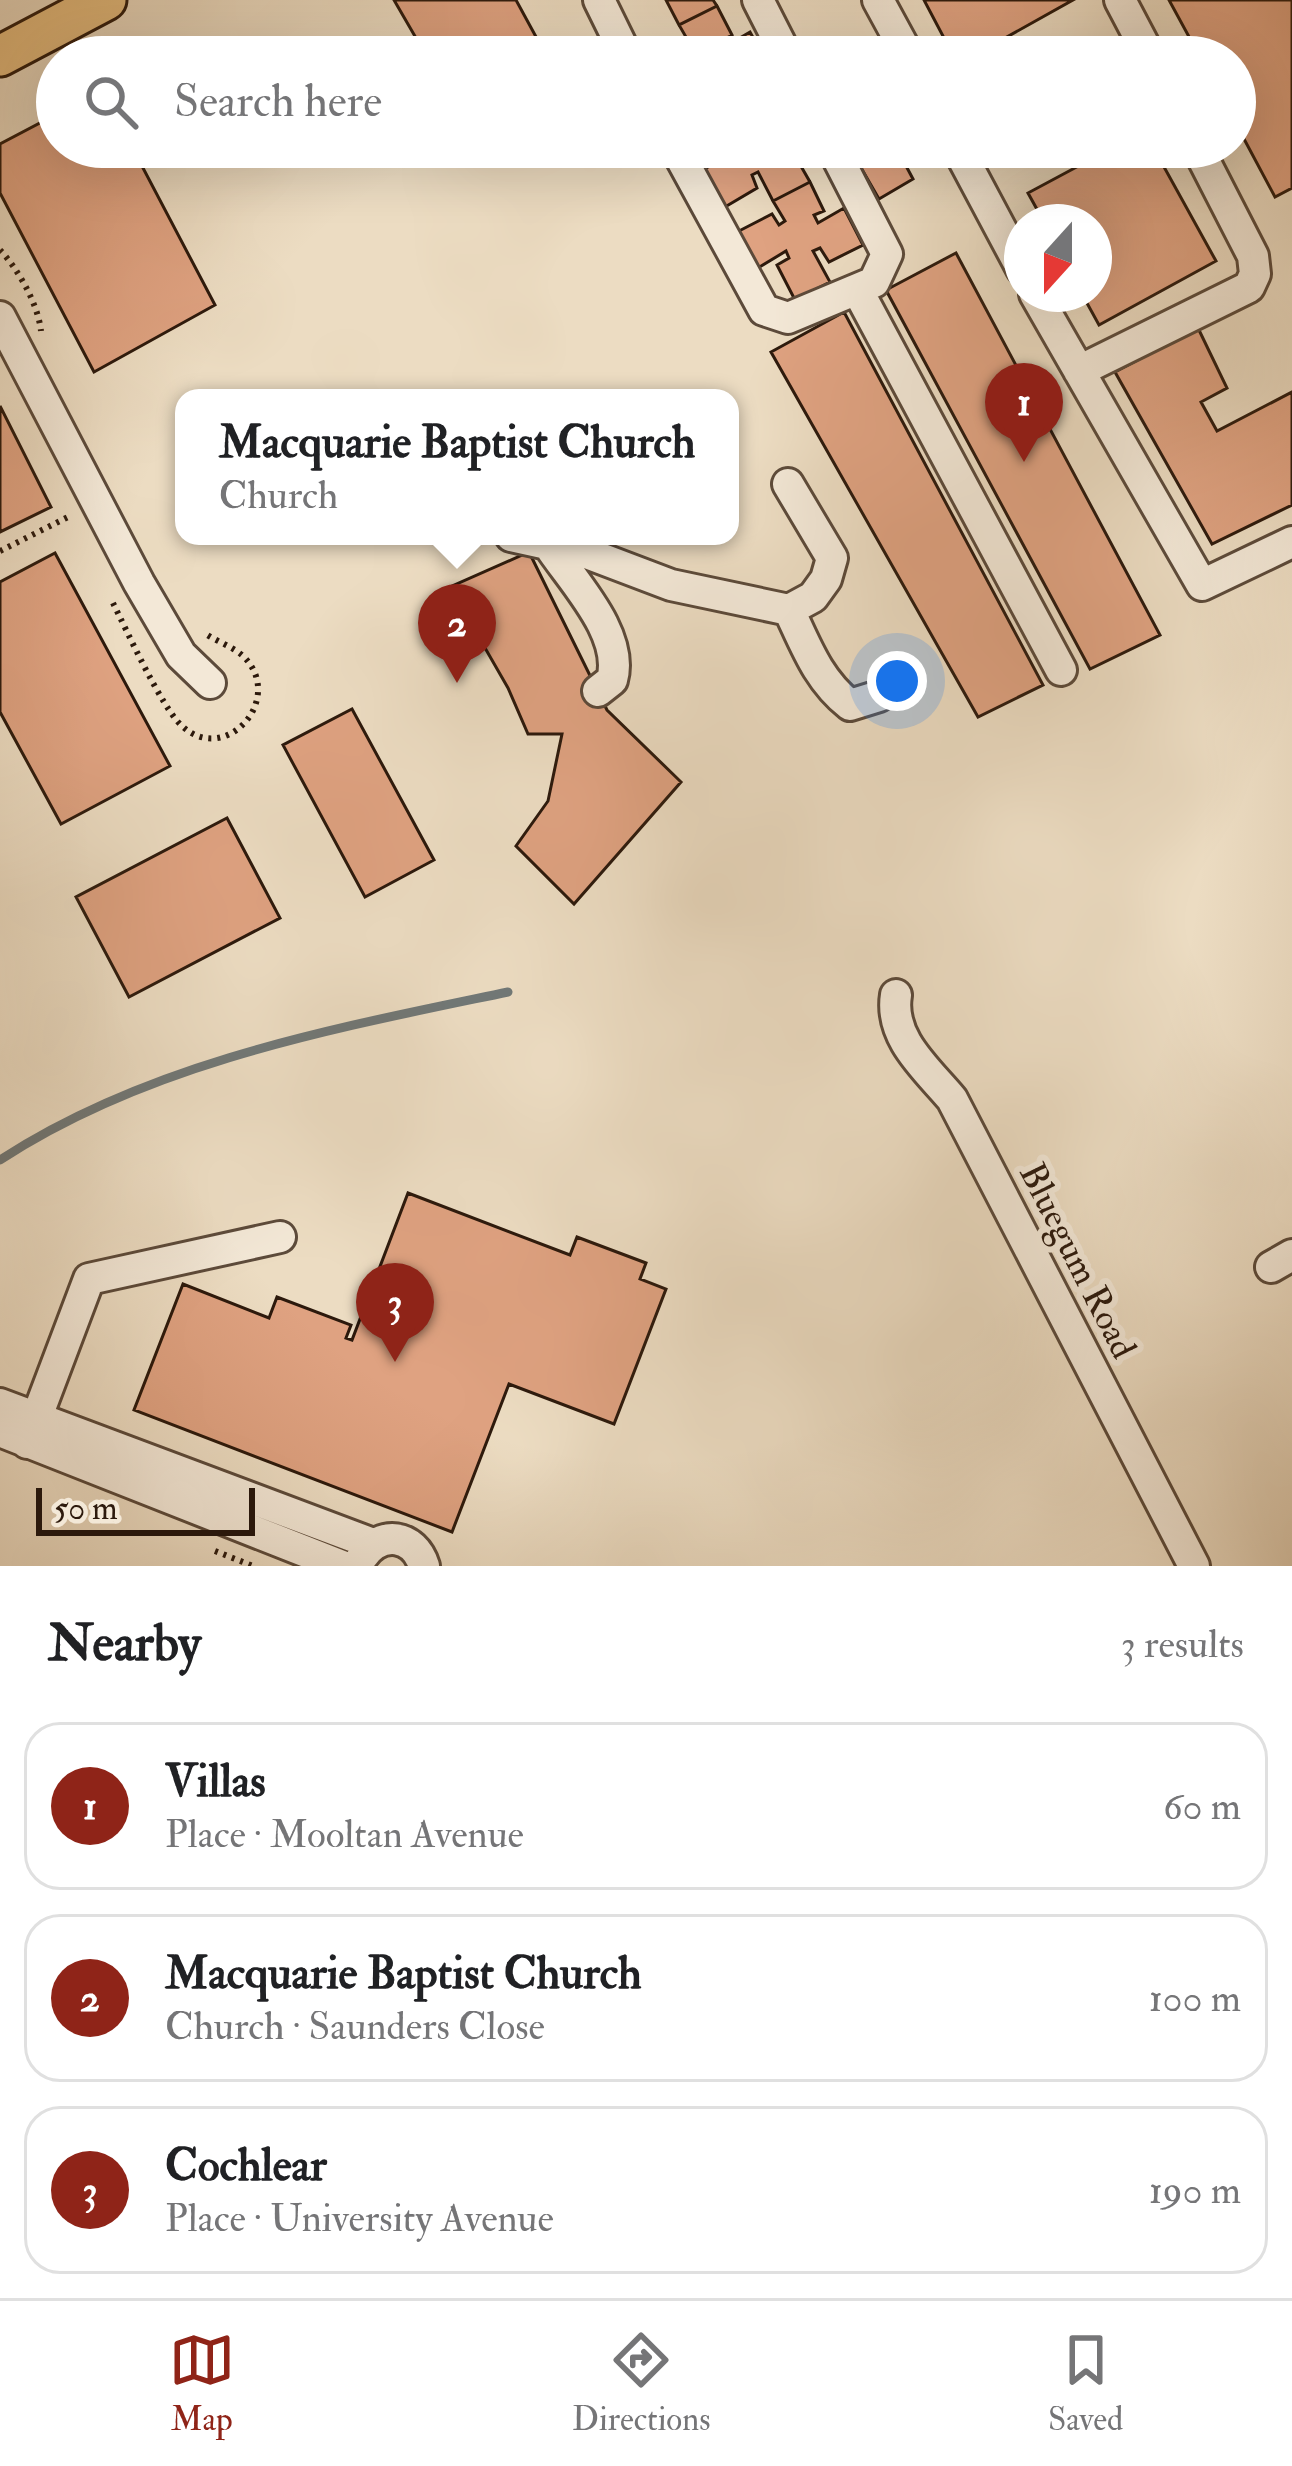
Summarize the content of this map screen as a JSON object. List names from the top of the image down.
{
  "streets": {
    "street": ["Bluegum Road"]
  },
  "scale_bar": "50 m",
  "north": "bottom",
  "page": {
    "search": "Search here",
    "pins": ["1", "2", "3"],
    "popup": ["Macquarie Baptist Church", "Church"],
    "scale": "50 m",
    "heading": ["Nearby", "3 results"],
    "list": [
      {
        "mark": "1",
        "name": "Villas",
        "note": "Place · Mooltan Avenue",
        "value": "60 m"
      },
      {
        "mark": "2",
        "name": "Macquarie Baptist Church",
        "note": "Church · Saunders Close",
        "value": "100 m"
      },
      {
        "mark": "3",
        "name": "Cochlear",
        "note": "Place · University Avenue",
        "value": "190 m"
      }
    ],
    "nav": ["Map", "Directions", "Saved"]
  }
}
